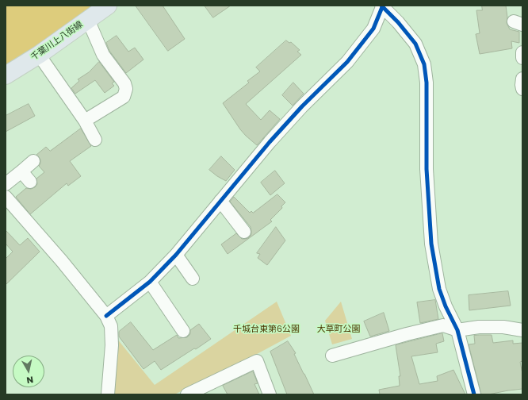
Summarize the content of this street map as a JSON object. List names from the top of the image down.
{
  "streets": {
    "main road": ["千葉川上八街線"]
  },
  "parks": ["千城台東第6公園", "大草町公園"],
  "north": "bottom"
}
